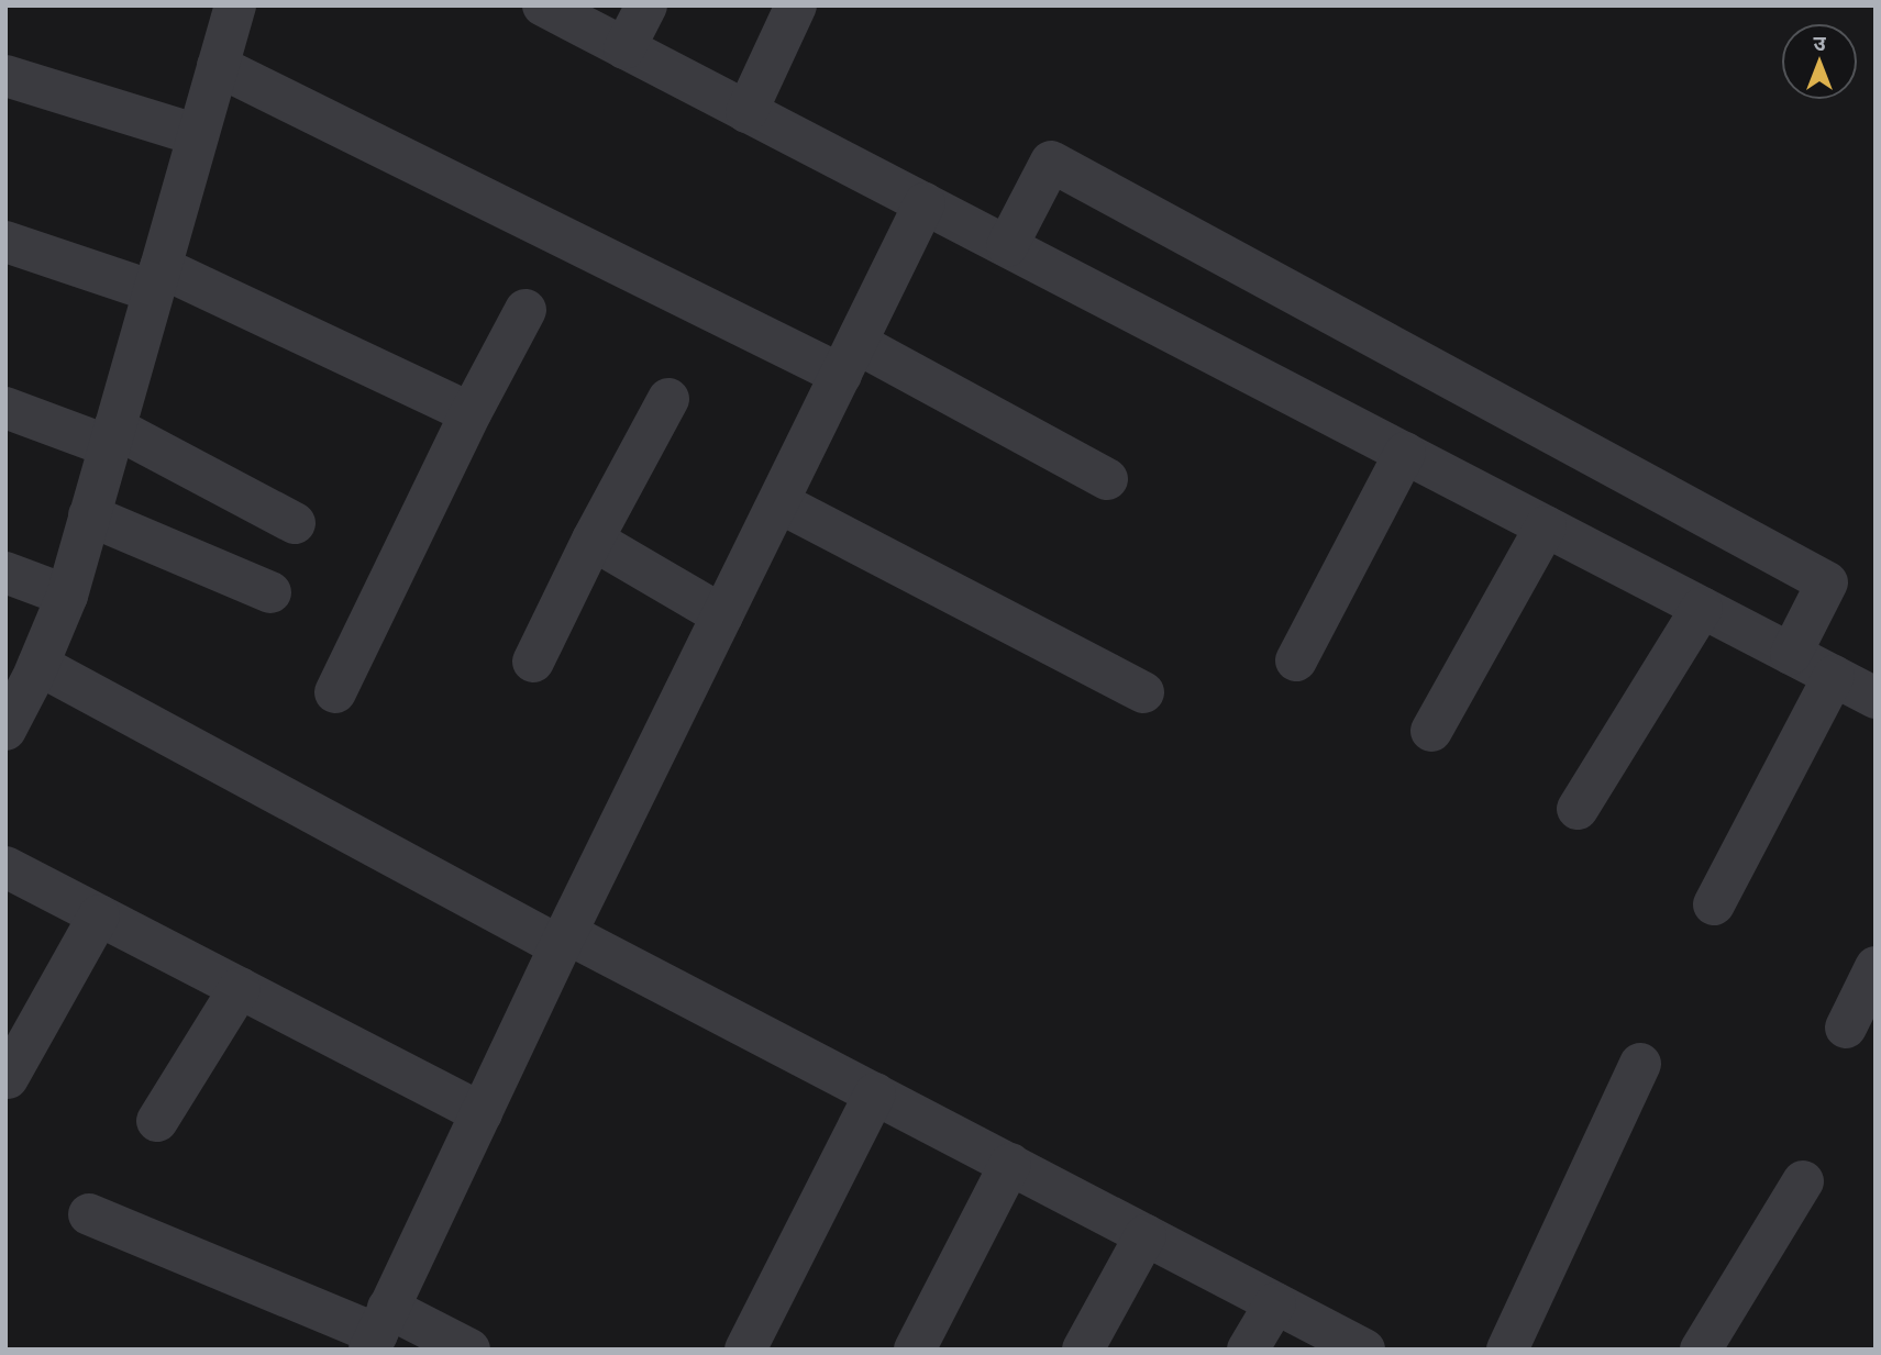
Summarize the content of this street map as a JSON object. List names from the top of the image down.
{
  "north": "top"
}
